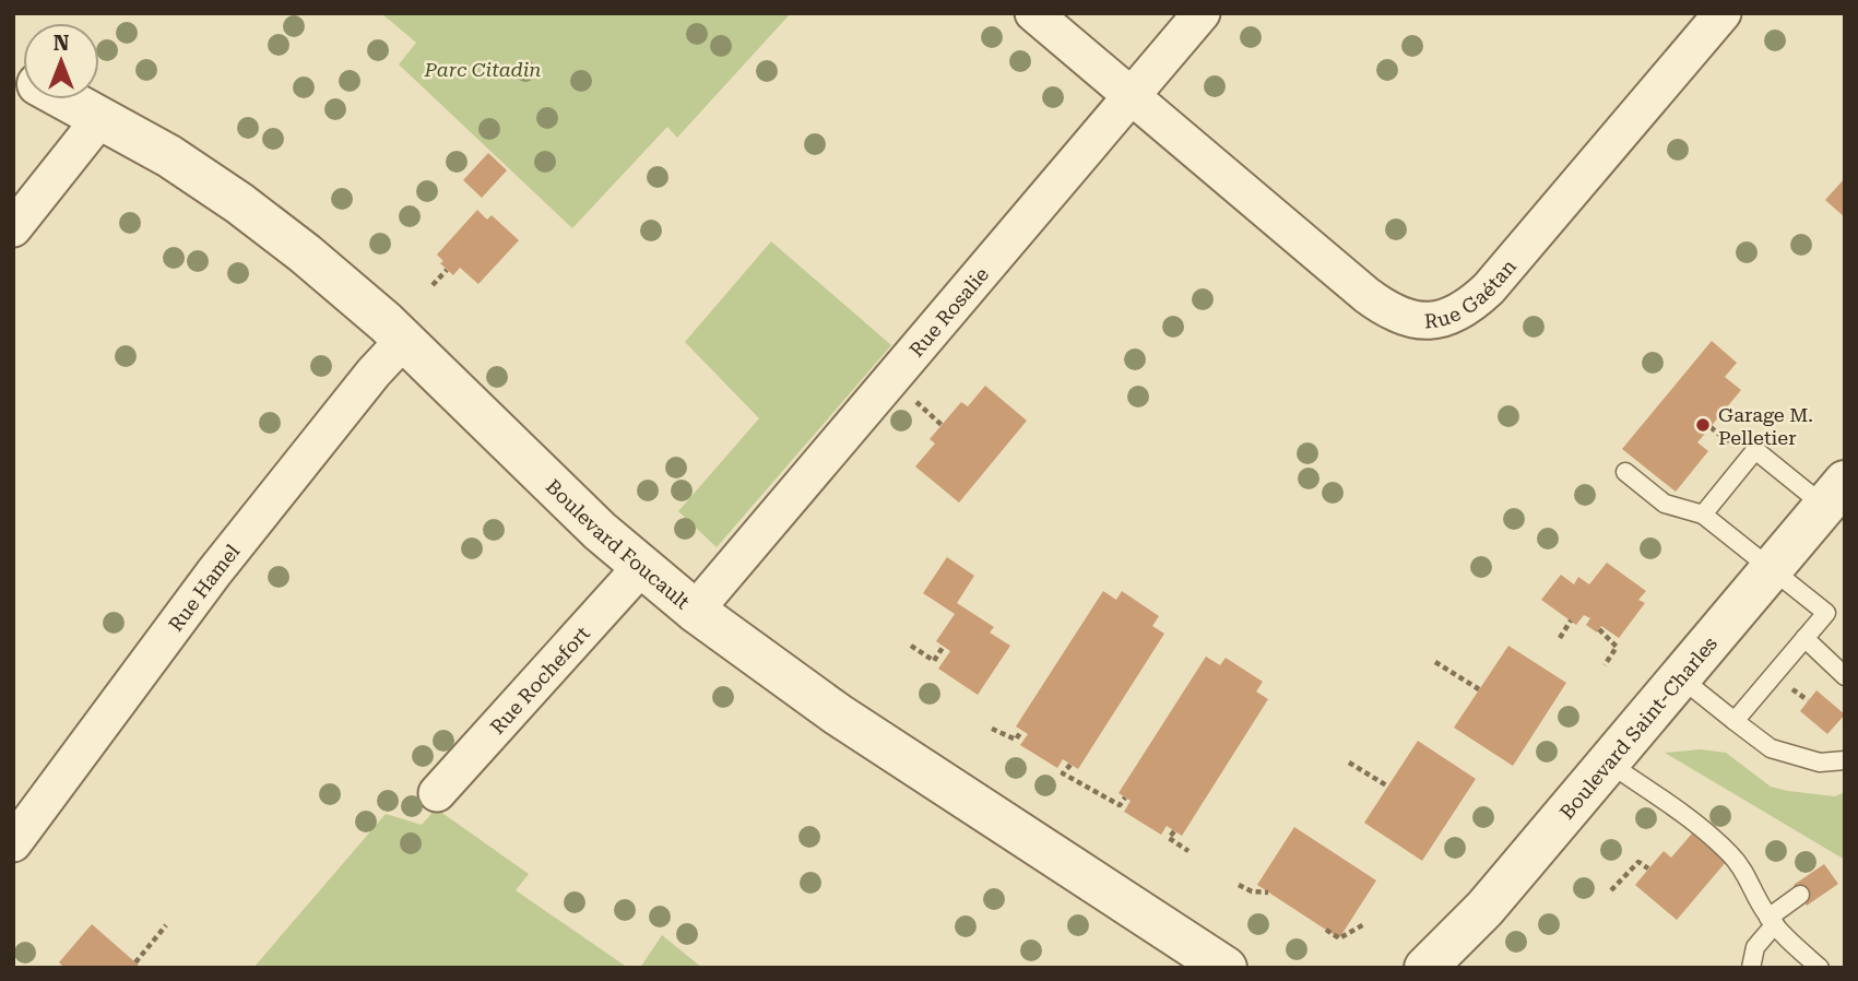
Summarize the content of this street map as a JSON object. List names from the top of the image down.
{
  "streets": {
    "street": [
      "Rue Gaétan",
      "Rue Rosalie",
      "Boulevard Foucault",
      "Rue Hamel",
      "Rue Rochefort",
      "Boulevard Saint-Charles"
    ]
  },
  "crossings": [
    ["Rue Gaétan", "Rue Rosalie"],
    ["Rue Rosalie", "Boulevard Foucault"],
    ["Boulevard Foucault", "Rue Hamel"],
    ["Boulevard Foucault", "Rue Rochefort"]
  ],
  "parks": ["Parc Citadin"],
  "places": ["Garage M. Pelletier"],
  "north": "top"
}
